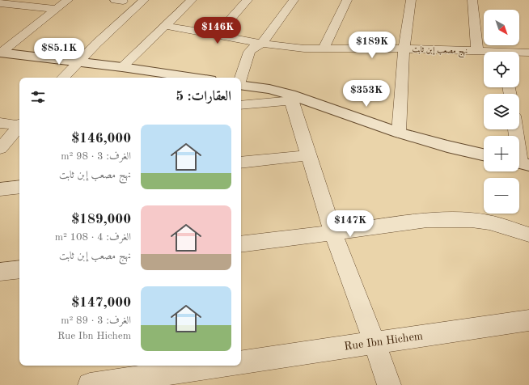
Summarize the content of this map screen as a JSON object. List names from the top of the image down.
{
  "streets": {
    "street": ["نهج مصعب إبن ثابت", "Rue Ibn Hichem"]
  },
  "north": "bottom right",
  "page": {
    "map_buttons": ["+", "−"],
    "price": [
      "$146K",
      "$189K",
      "$85.1K",
      "$353K",
      "$147K"
    ],
    "heading": "العقارات: 5",
    "list": [
      {
        "name": "$146,000",
        "note": "الغرف: 3 · 98 m² · نهج مصعب إبن ثابت"
      },
      {
        "name": "$189,000",
        "note": "الغرف: 4 · 108 m² · نهج مصعب إبن ثابت"
      },
      {
        "name": "$147,000",
        "note": "الغرف: 3 · 89 m² · Rue Ibn Hichem"
      }
    ]
  }
}
